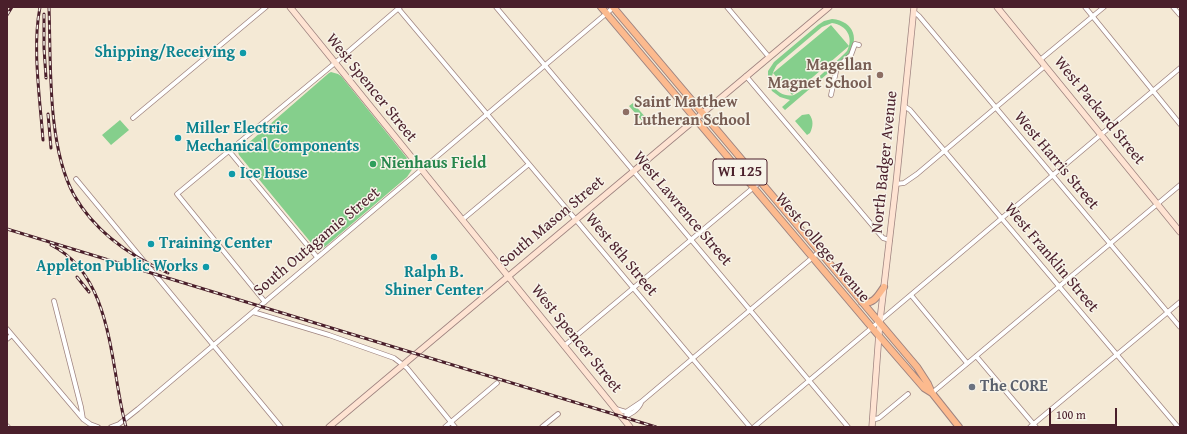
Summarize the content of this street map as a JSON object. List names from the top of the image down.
{
  "streets": {
    "main road": [
      "West Spencer Street",
      "West Packard Street",
      "North Badger Avenue",
      "WI 125",
      "South Mason Street",
      "West College Avenue"
    ],
    "street": [
      "West Harris Street",
      "West Lawrence Street",
      "South Outagamie Street",
      "West 8th Street",
      "West Franklin Street"
    ]
  },
  "crossings": [
    ["West Spencer Street", "South Mason Street"],
    ["West Spencer Street", "South Outagamie Street"],
    ["West Harris Street", "North Badger Avenue"],
    ["North Badger Avenue", "West College Avenue"],
    ["North Badger Avenue", "West Franklin Street"],
    ["West Lawrence Street", "South Mason Street"],
    ["West Lawrence Street", "South Outagamie Street"],
    ["South Mason Street", "West College Avenue"],
    ["South Mason Street", "West 8th Street"],
    ["South Outagamie Street", "West College Avenue"],
    ["South Outagamie Street", "West 8th Street"]
  ],
  "places": [
    "Shipping/Receiving",
    "Magellan Magnet School",
    "Saint Matthew Lutheran School",
    "Miller Electric Mechanical Components",
    "Nienhaus Field",
    "Ice House",
    "Training Center",
    "Ralph B. Shiner Center",
    "Appleton Public Works",
    "The CORE"
  ],
  "scale_bar": "100 m"
}
